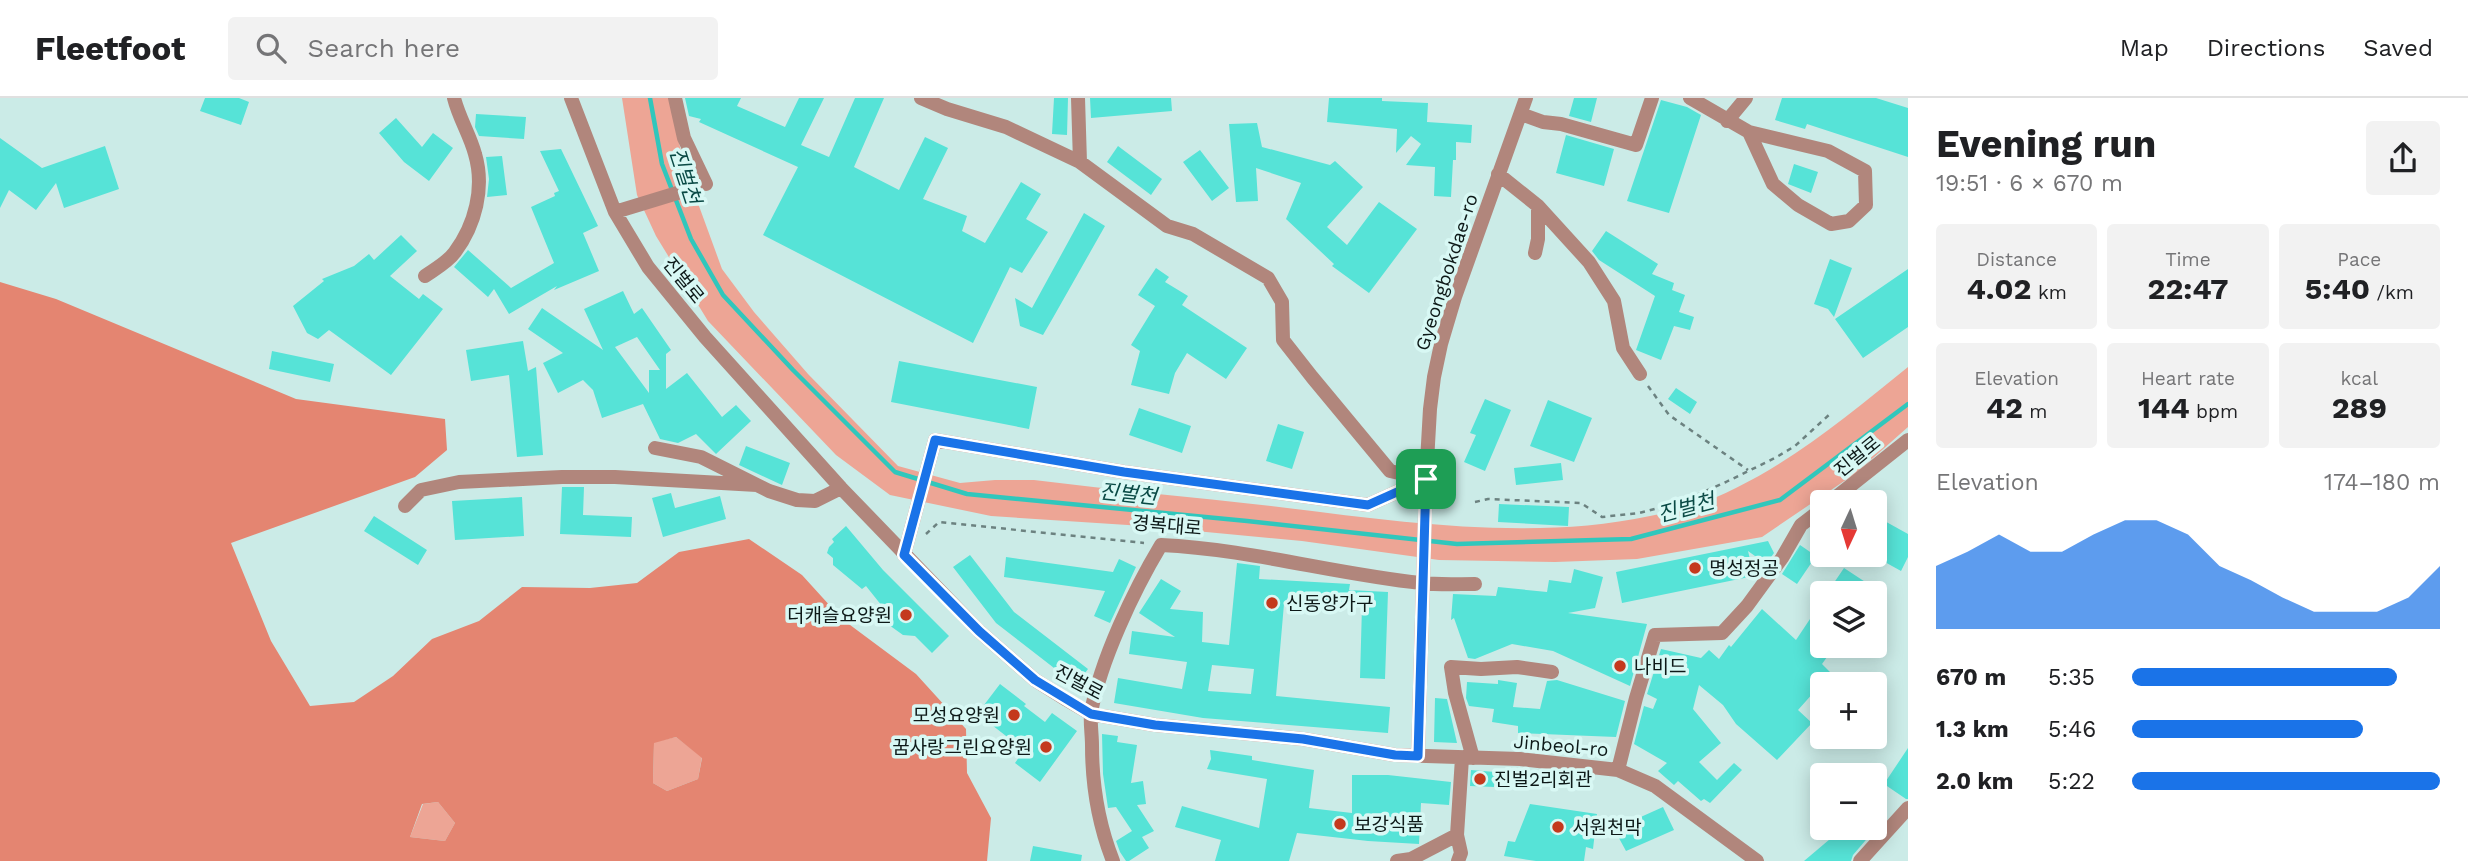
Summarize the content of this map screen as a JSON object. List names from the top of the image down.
{
  "streets": {
    "street": [
      "Gyeongbokdae-ro",
      "진벌로",
      "경복대로",
      "Jinbeol-ro"
    ]
  },
  "crossings": [
    ["Gyeongbokdae-ro", "진벌로"],
    ["Gyeongbokdae-ro", "경복대로"],
    ["Gyeongbokdae-ro", "Jinbeol-ro"],
    ["진벌로", "Jinbeol-ro"]
  ],
  "water": ["진벌천"],
  "places": [
    "명성정공",
    "신동양가구",
    "더캐슬요양원",
    "나비드",
    "모성요양원",
    "꿈사랑그린요양원",
    "진벌2리회관",
    "보강식품",
    "서원천막"
  ],
  "north": "bottom",
  "page": {
    "header": "Fleetfoot",
    "search": "Search here",
    "nav": ["Map", "Directions", "Saved"],
    "heading": ["Evening run", "19:51 · 6 × 670 m"],
    "stats": [
      ["Distance", "4.02 km"],
      ["Time", "22:47"],
      ["Pace", "5:40 /km"],
      ["Elevation", "42 m"],
      ["Heart rate", "144 bpm"],
      ["kcal", "289"]
    ],
    "chart": ["Elevation", "174–180 m"],
    "map_buttons": ["+", "−"],
    "list": [
      {
        "name": "670 m",
        "note": "5:35"
      },
      {
        "name": "1.3 km",
        "note": "5:46"
      },
      {
        "name": "2.0 km",
        "note": "5:22"
      }
    ]
  }
}
